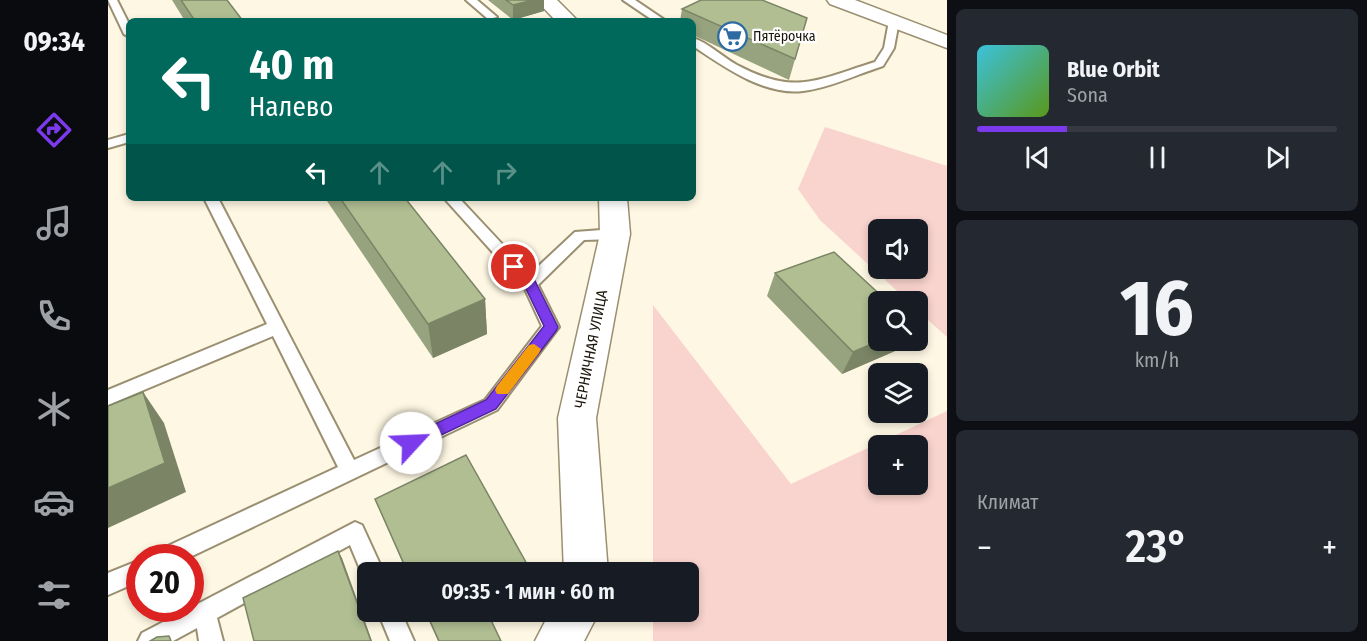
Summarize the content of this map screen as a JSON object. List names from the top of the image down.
{
  "streets": {
    "street": ["ЧЕРНИЧНАЯ УЛИЦА"]
  },
  "places": {
    "supermarket": ["Пятёрочка"]
  },
  "page": {
    "tabs": "09:34",
    "turn": ["40 m", "Налево"],
    "song": ["Blue Orbit", "Sona"],
    "map_buttons": "+",
    "tile": [
      ["16", "km/h"],
      "Климат"
    ],
    "heat": ["−", "23°", "+"],
    "limit": "20",
    "trip": "09:35 · 1 мин · 60 m"
  }
}
